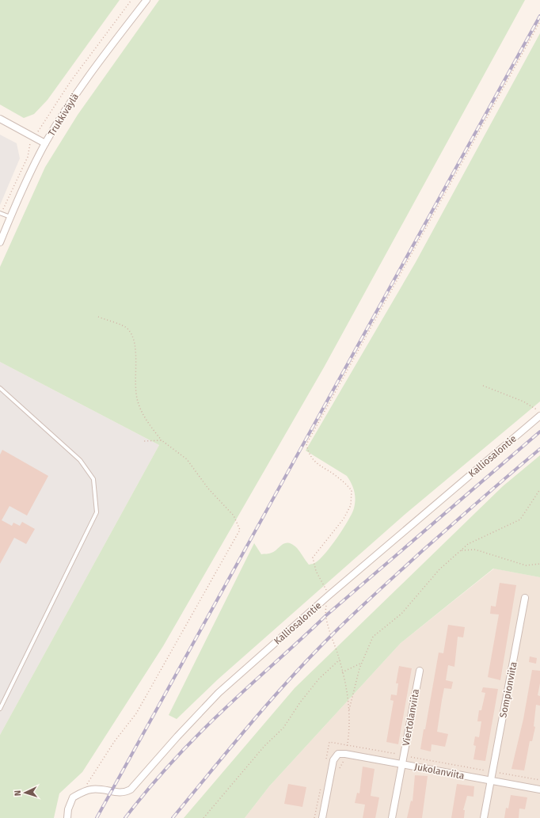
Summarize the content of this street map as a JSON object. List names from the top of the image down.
{
  "streets": {
    "street": [
      "Trukkiväylä",
      "Kalliosalontie",
      "Sompionviita",
      "Viertolanviita",
      "Jukolanviita"
    ]
  },
  "crossings": [
    ["Sompionviita", "Jukolanviita"],
    ["Viertolanviita", "Jukolanviita"]
  ],
  "north": "left"
}
